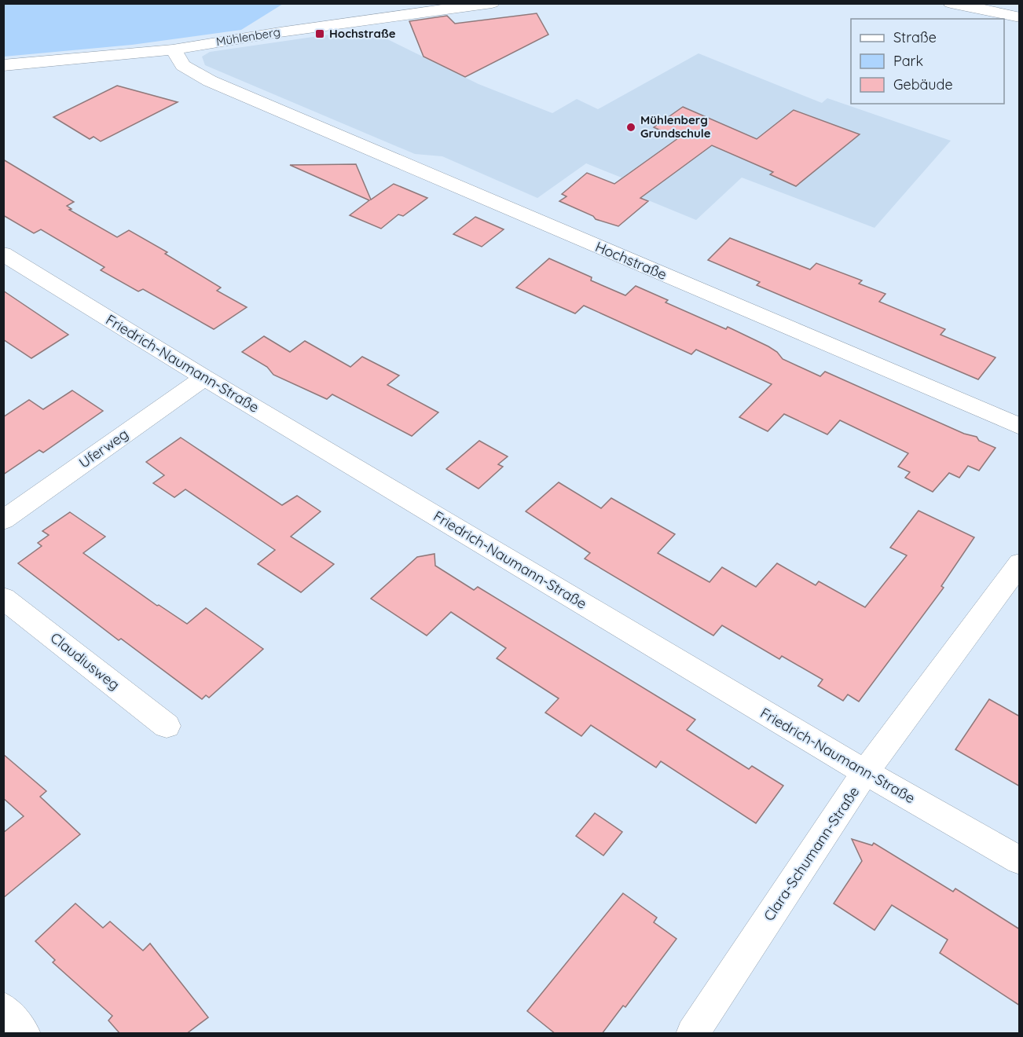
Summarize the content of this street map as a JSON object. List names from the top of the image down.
{
  "streets": {
    "street": [
      "Mühlenberg",
      "Hochstraße",
      "Friedrich-Naumann-Straße",
      "Uferweg",
      "Claudiusweg",
      "Clara-Schumann-Straße"
    ]
  },
  "crossings": [
    ["Mühlenberg", "Hochstraße"],
    ["Friedrich-Naumann-Straße", "Uferweg"],
    ["Friedrich-Naumann-Straße", "Clara-Schumann-Straße"]
  ],
  "places": {
    "transit": ["Hochstraße"],
    "other": ["Mühlenberg Grundschule"]
  },
  "legend": ["Straße", "Park", "Gebäude"]
}
